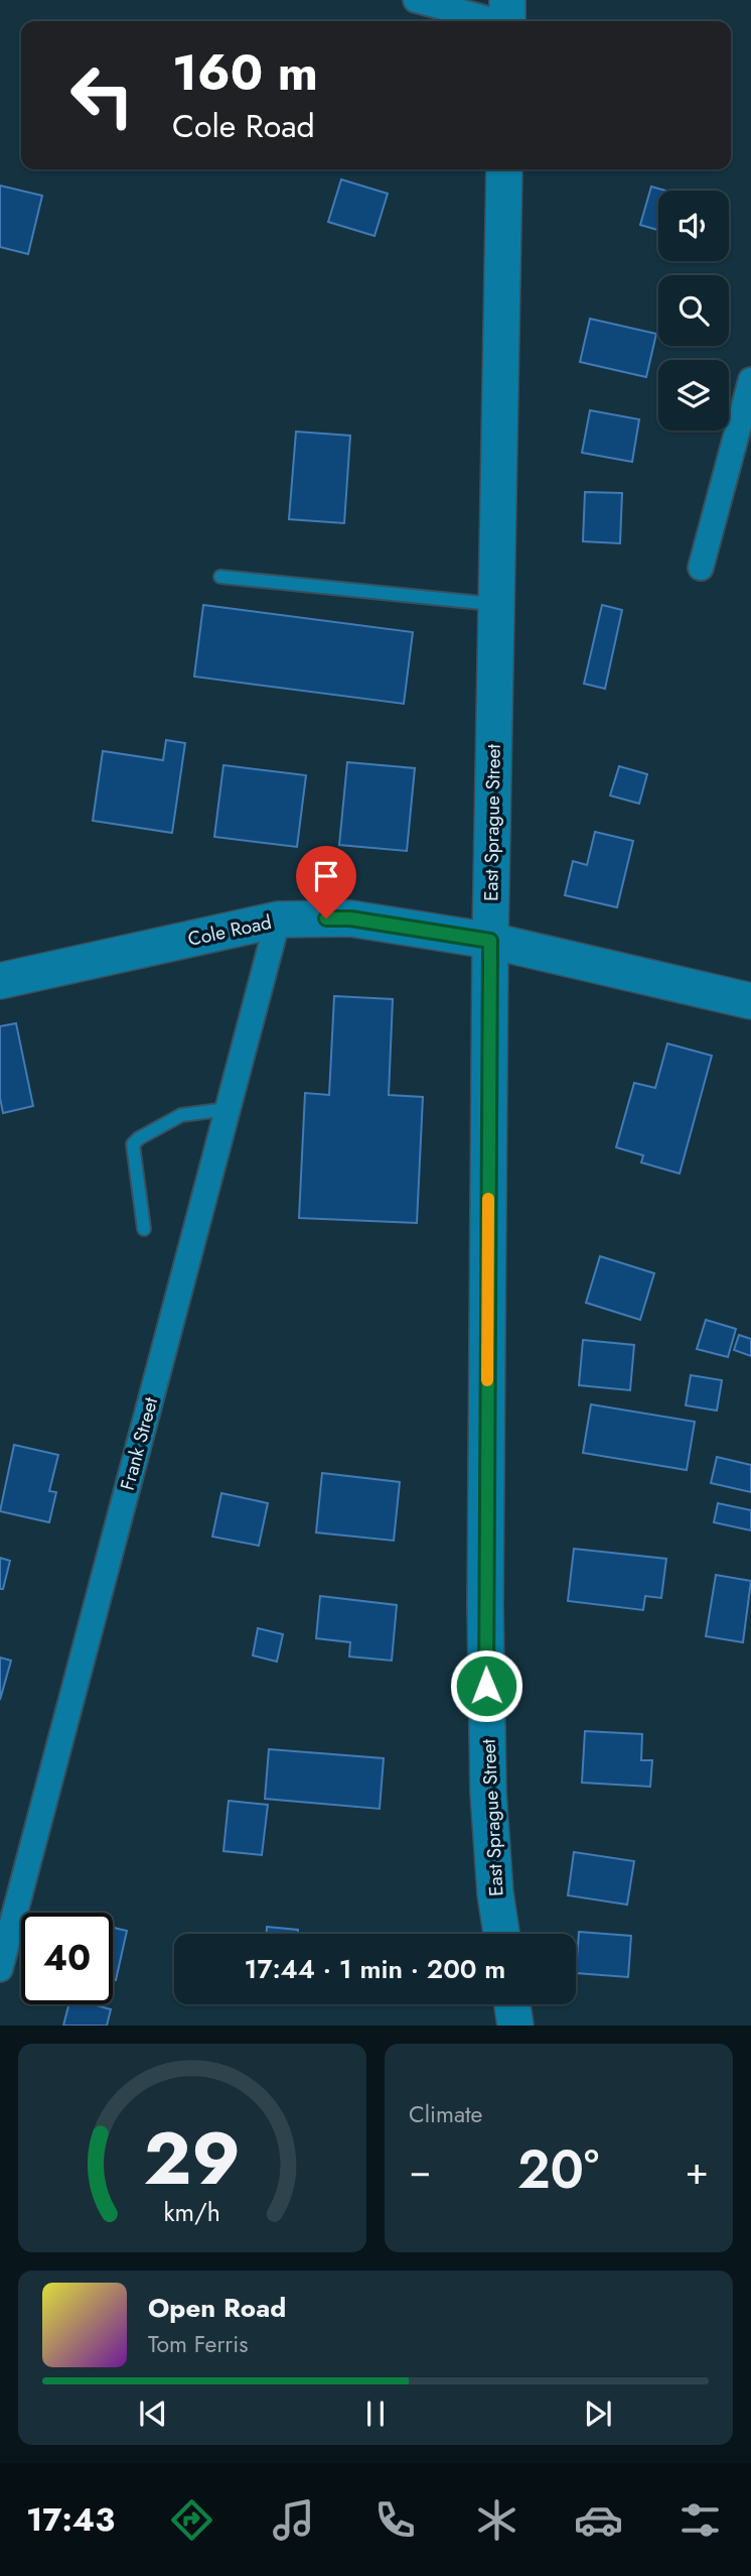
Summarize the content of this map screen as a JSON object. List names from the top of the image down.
{
  "streets": {
    "street": ["East Sprague Street", "Cole Road", "Frank Street"]
  },
  "crossings": [
    ["East Sprague Street", "Cole Road"],
    ["Cole Road", "Frank Street"]
  ],
  "page": {
    "turn": ["160 m", "Cole Road"],
    "limit": "40",
    "trip": "17:44 · 1 min · 200 m",
    "tile": "Climate",
    "heat": ["−", "20°", "+"],
    "song": ["Open Road", "Tom Ferris"],
    "tabs": "17:43",
    "gauge": ["29", "km/h"]
  }
}
